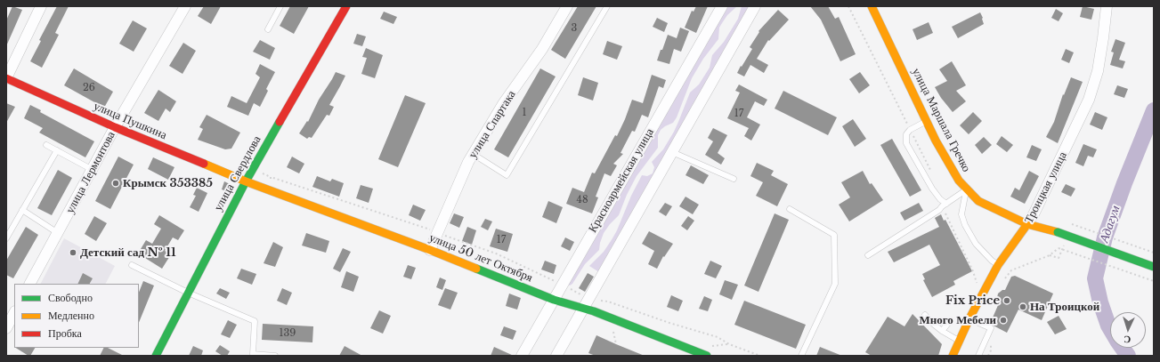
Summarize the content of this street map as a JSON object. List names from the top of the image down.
{
  "streets": {
    "main road": [
      "улица Маршала Гречко",
      "улица Пушкина",
      "улица Свердлова",
      "Троицкая улица",
      "улица 50 лет Октября"
    ],
    "street": ["улица Спартака", "улица Лермонтова", "Красноармейская улица"]
  },
  "crossings": [
    ["улица Маршала Гречко", "Троицкая улица"],
    ["улица Пушкина", "улица Лермонтова"],
    ["улица Пушкина", "улица Свердлова"],
    ["улица Пушкина", "улица 50 лет Октября"],
    ["улица Спартака", "улица 50 лет Октября"],
    ["улица Свердлова", "улица 50 лет Октября"],
    ["Красноармейская улица", "улица 50 лет Октября"]
  ],
  "water": ["Адагум"],
  "places": [
    "Крымск 353385",
    "Детский сад № 11",
    "Fix Price",
    "На Троицкой",
    "Много Мебели"
  ],
  "house_numbers": [
    "3",
    "26",
    "1",
    "17",
    "48",
    "17",
    "139"
  ],
  "legend": ["Свободно", "Медленно", "Пробка"],
  "north": "bottom"
}
